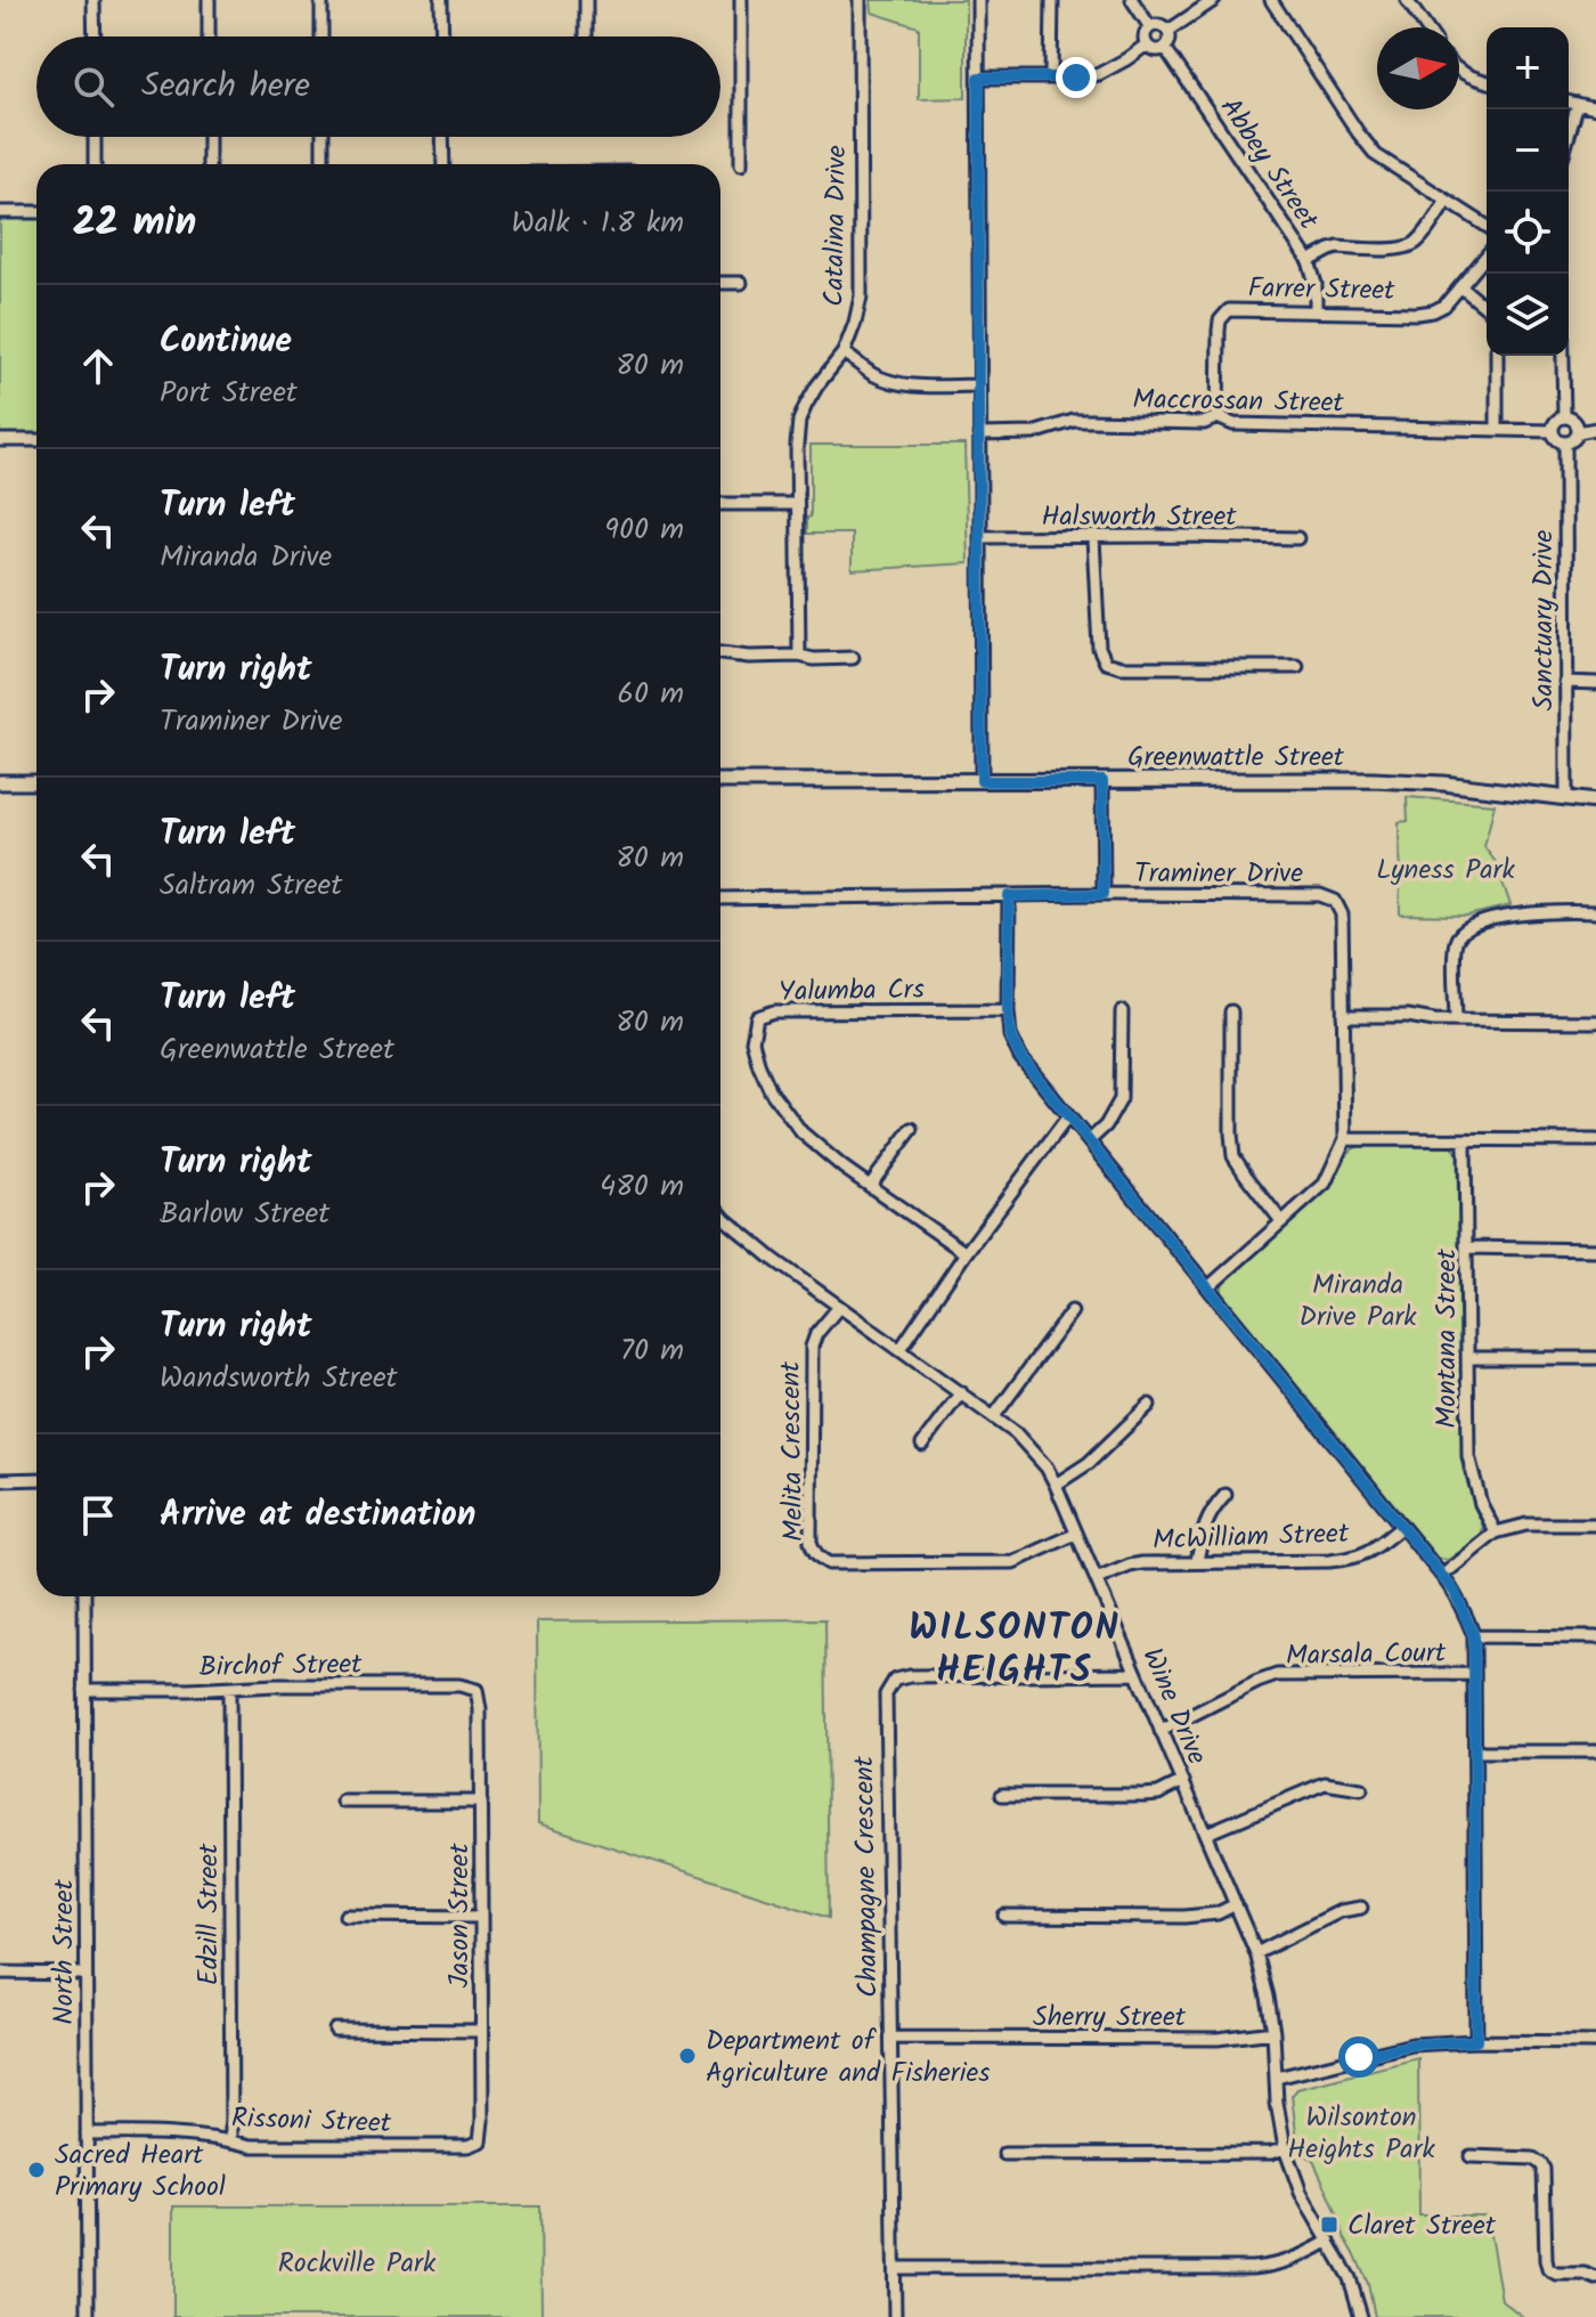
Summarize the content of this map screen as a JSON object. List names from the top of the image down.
{
  "streets": {
    "main road": ["Greenwattle Street"],
    "street": [
      "Abbey Street",
      "Catalina Drive",
      "Farrer Street",
      "Maccrossan Street",
      "Halsworth Street",
      "Sanctuary Drive",
      "Traminer Drive",
      "Yalumba Crs",
      "Montana Street",
      "Melita Crescent",
      "McWilliam Street",
      "Marsala Court",
      "Birchof Street",
      "Wine Drive",
      "Champagne Crescent",
      "Edzill Street",
      "Jason Street",
      "North Street",
      "Sherry Street",
      "Rissoni Street"
    ]
  },
  "crossings": [
    ["Abbey Street", "Farrer Street"],
    ["Farrer Street", "Maccrossan Street"],
    ["Maccrossan Street", "Sanctuary Drive"],
    ["Sanctuary Drive", "Greenwattle Street"],
    ["Melita Crescent", "Wine Drive"],
    ["McWilliam Street", "Wine Drive"],
    ["Marsala Court", "Wine Drive"],
    ["Birchof Street", "Edzill Street"],
    ["Birchof Street", "Jason Street"],
    ["Birchof Street", "North Street"],
    ["Wine Drive", "Champagne Crescent"],
    ["Wine Drive", "Sherry Street"],
    ["Champagne Crescent", "Sherry Street"],
    ["Edzill Street", "Rissoni Street"],
    ["Jason Street", "Rissoni Street"],
    ["North Street", "Rissoni Street"]
  ],
  "districts": ["WILSONTON HEIGHTS"],
  "parks": [
    "Lyness Park",
    "Miranda Drive Park",
    "Wilsonton Heights Park",
    "Rockville Park"
  ],
  "places": {
    "other": ["Department of Agriculture and Fisheries", "Sacred Heart Primary School"],
    "transit": ["Claret Street"]
  },
  "north": "right",
  "page": {
    "map_buttons": ["+", "−"],
    "search": "Search here",
    "heading": ["22 min", "Walk · 1.8 km"],
    "list": [
      ["Continue", "Port Street", "80 m"],
      ["Turn left", "Miranda Drive", "900 m"],
      ["Turn right", "Traminer Drive", "60 m"],
      ["Turn left", "Saltram Street", "80 m"],
      ["Turn left", "Greenwattle Street", "80 m"],
      ["Turn right", "Barlow Street", "480 m"],
      ["Turn right", "Wandsworth Street", "70 m"],
      "Arrive at destination"
    ]
  }
}
